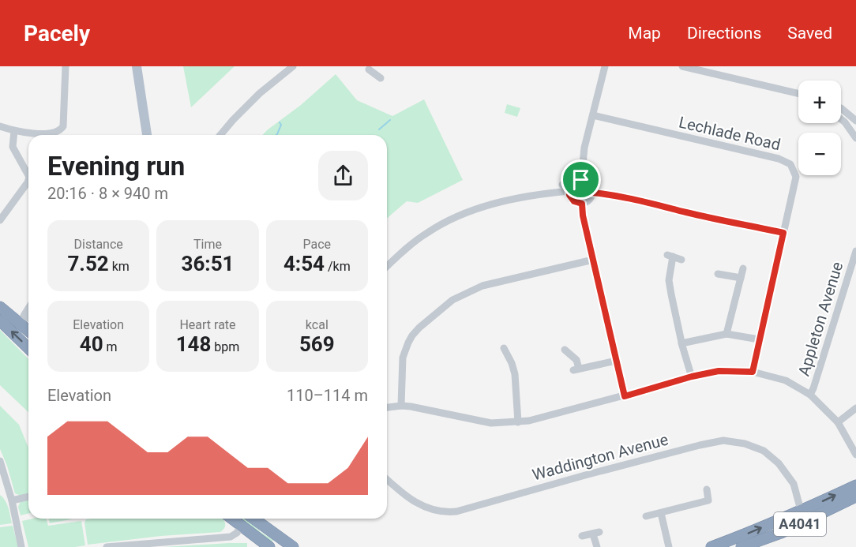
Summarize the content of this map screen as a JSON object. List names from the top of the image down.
{
  "streets": {
    "highway": ["A4041"],
    "street": ["Lechlade Road", "Appleton Avenue", "Waddington Avenue"]
  },
  "crossings": [
    ["Waddington Avenue", "A4041"]
  ],
  "page": {
    "header": "Pacely",
    "nav": ["Map", "Directions", "Saved"],
    "map_buttons": ["+", "−"],
    "heading": ["Evening run", "20:16 · 8 × 940 m"],
    "stats": [
      ["Distance", "7.52 km"],
      ["Time", "36:51"],
      ["Pace", "4:54 /km"],
      ["Elevation", "40 m"],
      ["Heart rate", "148 bpm"],
      ["kcal", "569"]
    ],
    "chart": ["Elevation", "110–114 m"]
  }
}
